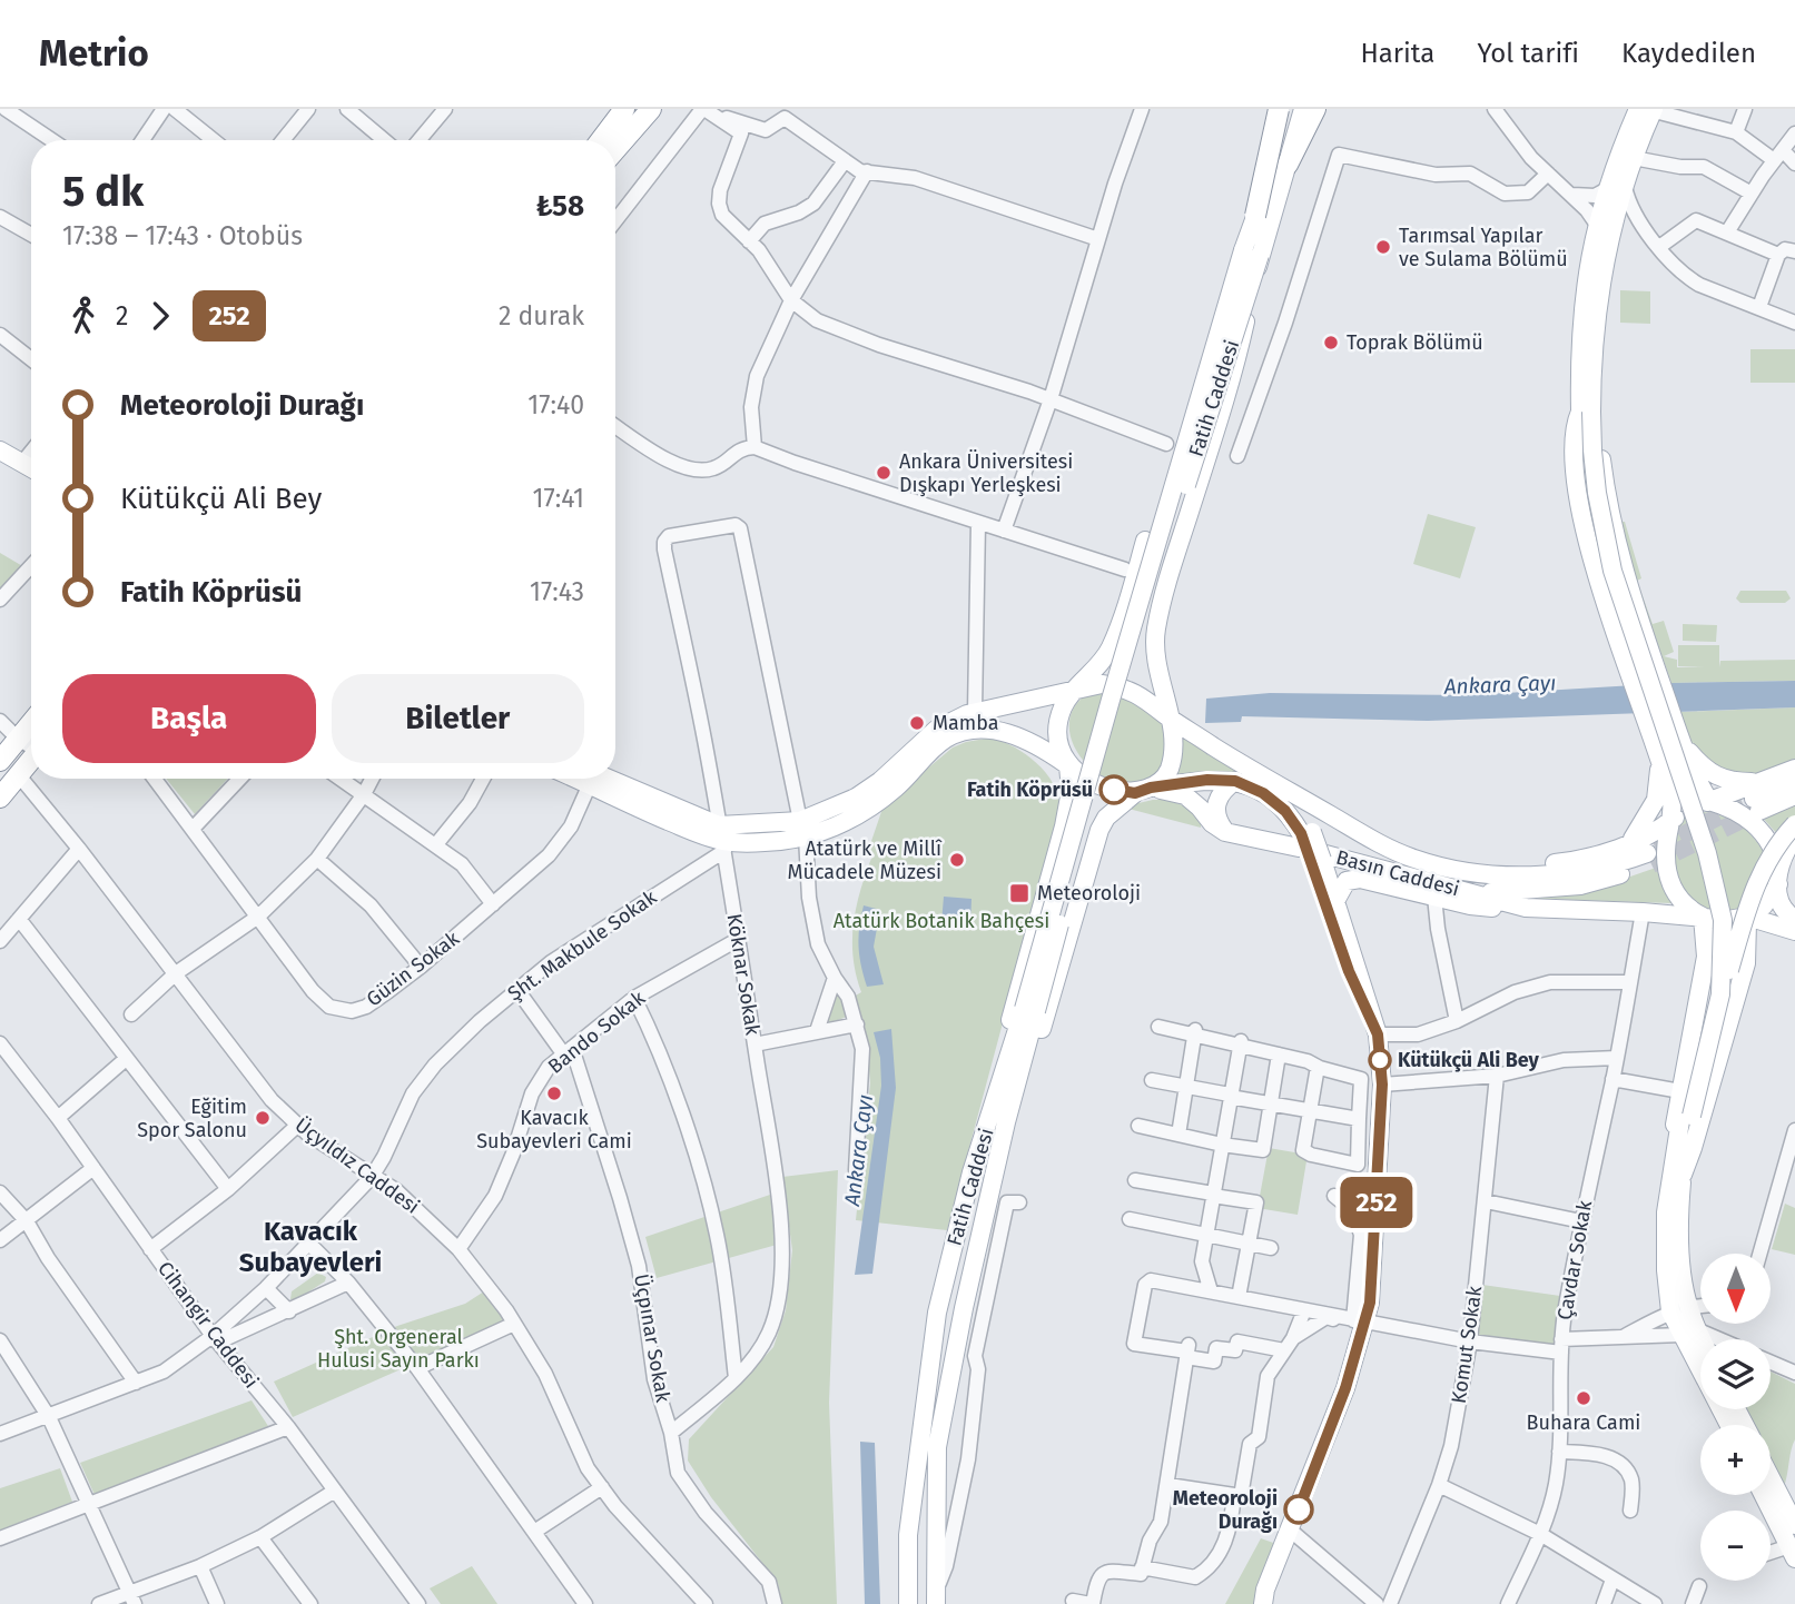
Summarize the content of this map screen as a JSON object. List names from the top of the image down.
{
  "streets": {
    "main road": ["Fatih Caddesi", "Basın Caddesi"],
    "street": [
      "Şht. Makbule Sokak",
      "Güzin Sokak",
      "Köknar Sokak",
      "Bando Sokak",
      "Üçyıldız Caddesi",
      "Çavdar Sokak",
      "Cihangir Caddesi",
      "Üçpınar Sokak",
      "Komut Sokak"
    ]
  },
  "crossings": [
    ["Şht. Makbule Sokak", "Köknar Sokak"],
    ["Şht. Makbule Sokak", "Üçyıldız Caddesi"],
    ["Şht. Makbule Sokak", "Cihangir Caddesi"],
    ["Şht. Makbule Sokak", "Üçpınar Sokak"],
    ["Köknar Sokak", "Bando Sokak"],
    ["Köknar Sokak", "Üçpınar Sokak"],
    ["Bando Sokak", "Üçyıldız Caddesi"],
    ["Bando Sokak", "Üçpınar Sokak"]
  ],
  "districts": ["Kavacık Subayevleri"],
  "water": ["Ankara Çayı"],
  "parks": ["Atatürk Botanik Bahçesi", "Şht. Orgeneral Hulusi Sayın Parkı"],
  "places": {
    "other": [
      "Tarımsal Yapılar ve Sulama Bölümü",
      "Toprak Bölümü",
      "Ankara Üniversitesi Dışkapı Yerleşkesi",
      "Mamba",
      "Fatih Köprüsü",
      "Atatürk ve Millî Mücadele Müzesi",
      "Kütükçü Ali Bey",
      "Kavacık Subayevleri Cami",
      "Eğitim Spor Salonu",
      "Buhara Cami",
      "Meteoroloji Durağı"
    ],
    "transit": ["Meteoroloji"]
  },
  "lines": ["bus line 252"],
  "north": "bottom",
  "page": {
    "header": "Metrio",
    "nav": ["Harita", "Yol tarifi", "Kaydedilen"],
    "on_map": "252",
    "heading": ["5 dk", "17:38 – 17:43 · Otobüs", "₺58"],
    "legs": ["2", "252", "2 durak"],
    "list": [
      {
        "name": "Meteoroloji Durağı",
        "value": "17:40"
      },
      {
        "name": "Kütükçü Ali Bey",
        "value": "17:41"
      },
      {
        "name": "Fatih Köprüsü",
        "value": "17:43"
      }
    ],
    "buttons": ["Başla", "Biletler"],
    "map_buttons": ["+", "−"]
  }
}
